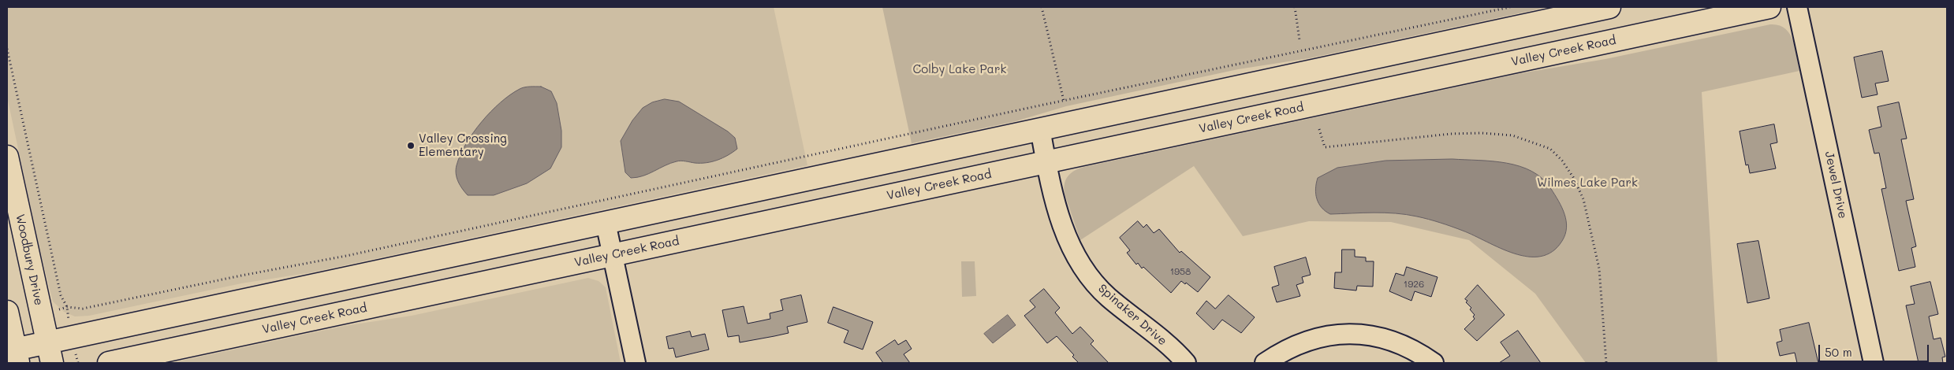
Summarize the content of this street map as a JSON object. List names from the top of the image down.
{
  "streets": {
    "main road": ["Valley Creek Road", "Woodbury Drive"],
    "street": ["Jewel Drive", "Spinaker Drive"]
  },
  "crossings": [
    ["Valley Creek Road", "Spinaker Drive"]
  ],
  "parks": ["Colby Lake Park", "Wilmes Lake Park"],
  "places": ["Valley Crossing Elementary"],
  "house_numbers": ["1958", "1926"],
  "scale_bar": "50 m"
}
